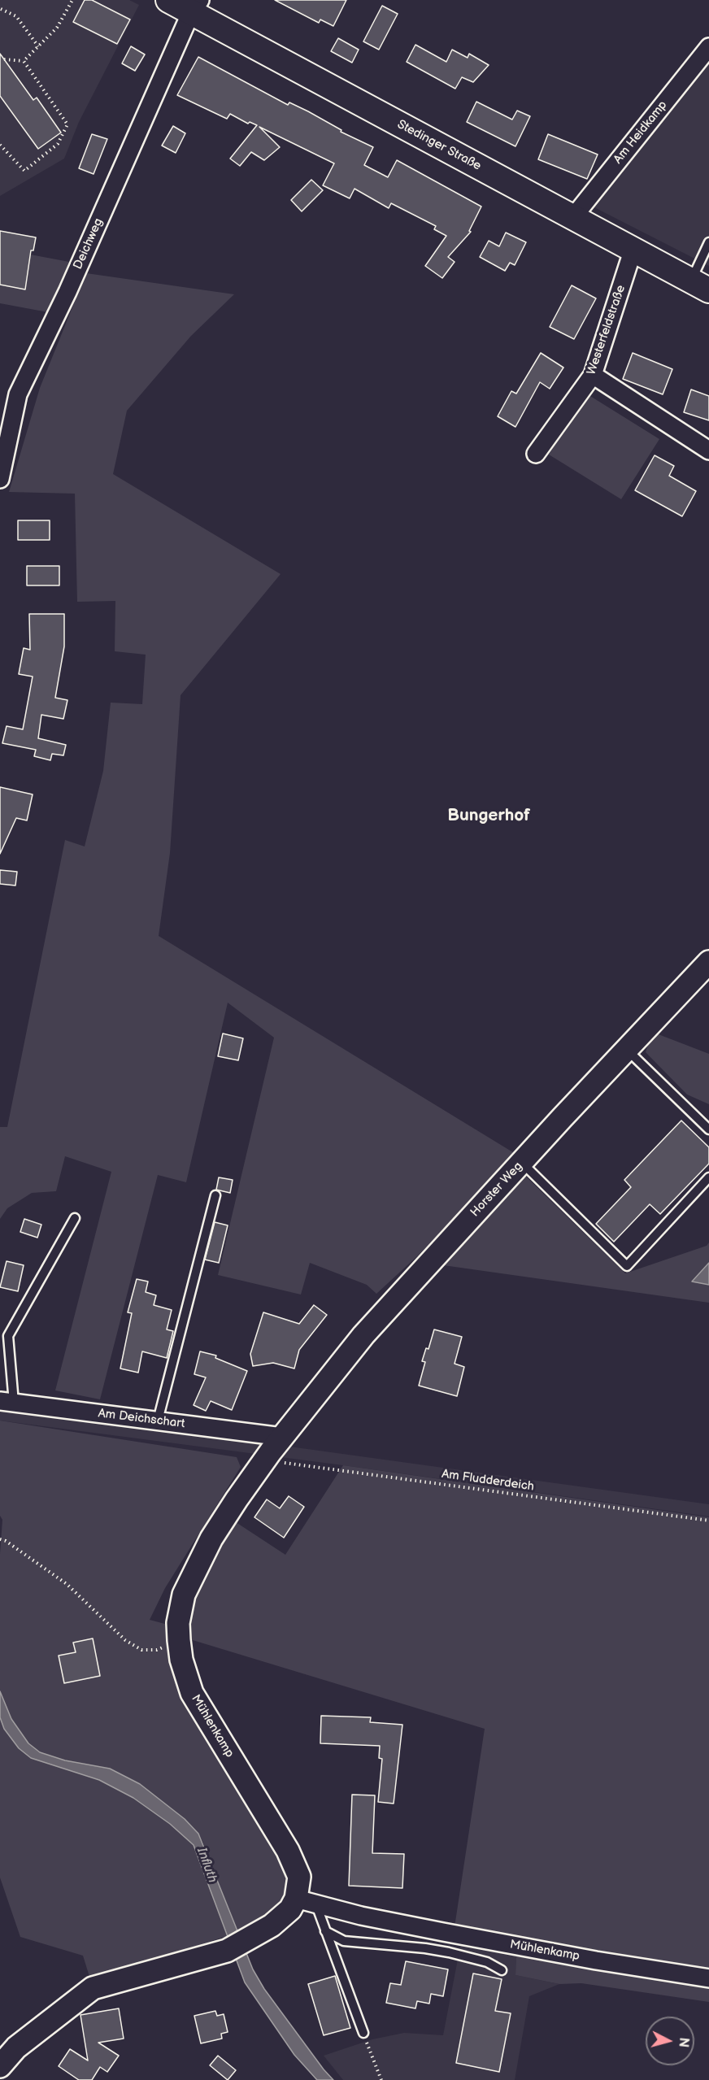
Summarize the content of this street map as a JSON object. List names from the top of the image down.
{
  "streets": {
    "main road": ["Stedinger Straße"],
    "street": [
      "Am Heidkamp",
      "Deichweg",
      "Westerfeldstraße",
      "Horster Weg",
      "Am Deichschart",
      "Mühlenkamp"
    ],
    "path": ["Am Fludderdeich"]
  },
  "crossings": [
    ["Am Heidkamp", "Stedinger Straße"],
    ["Stedinger Straße", "Deichweg"],
    ["Stedinger Straße", "Westerfeldstraße"],
    ["Horster Weg", "Am Deichschart"],
    ["Horster Weg", "Mühlenkamp"],
    ["Am Deichschart", "Mühlenkamp"],
    ["Am Fludderdeich", "Mühlenkamp"]
  ],
  "districts": ["Bungerhof"],
  "water": ["Influth"],
  "north": "right"
}
